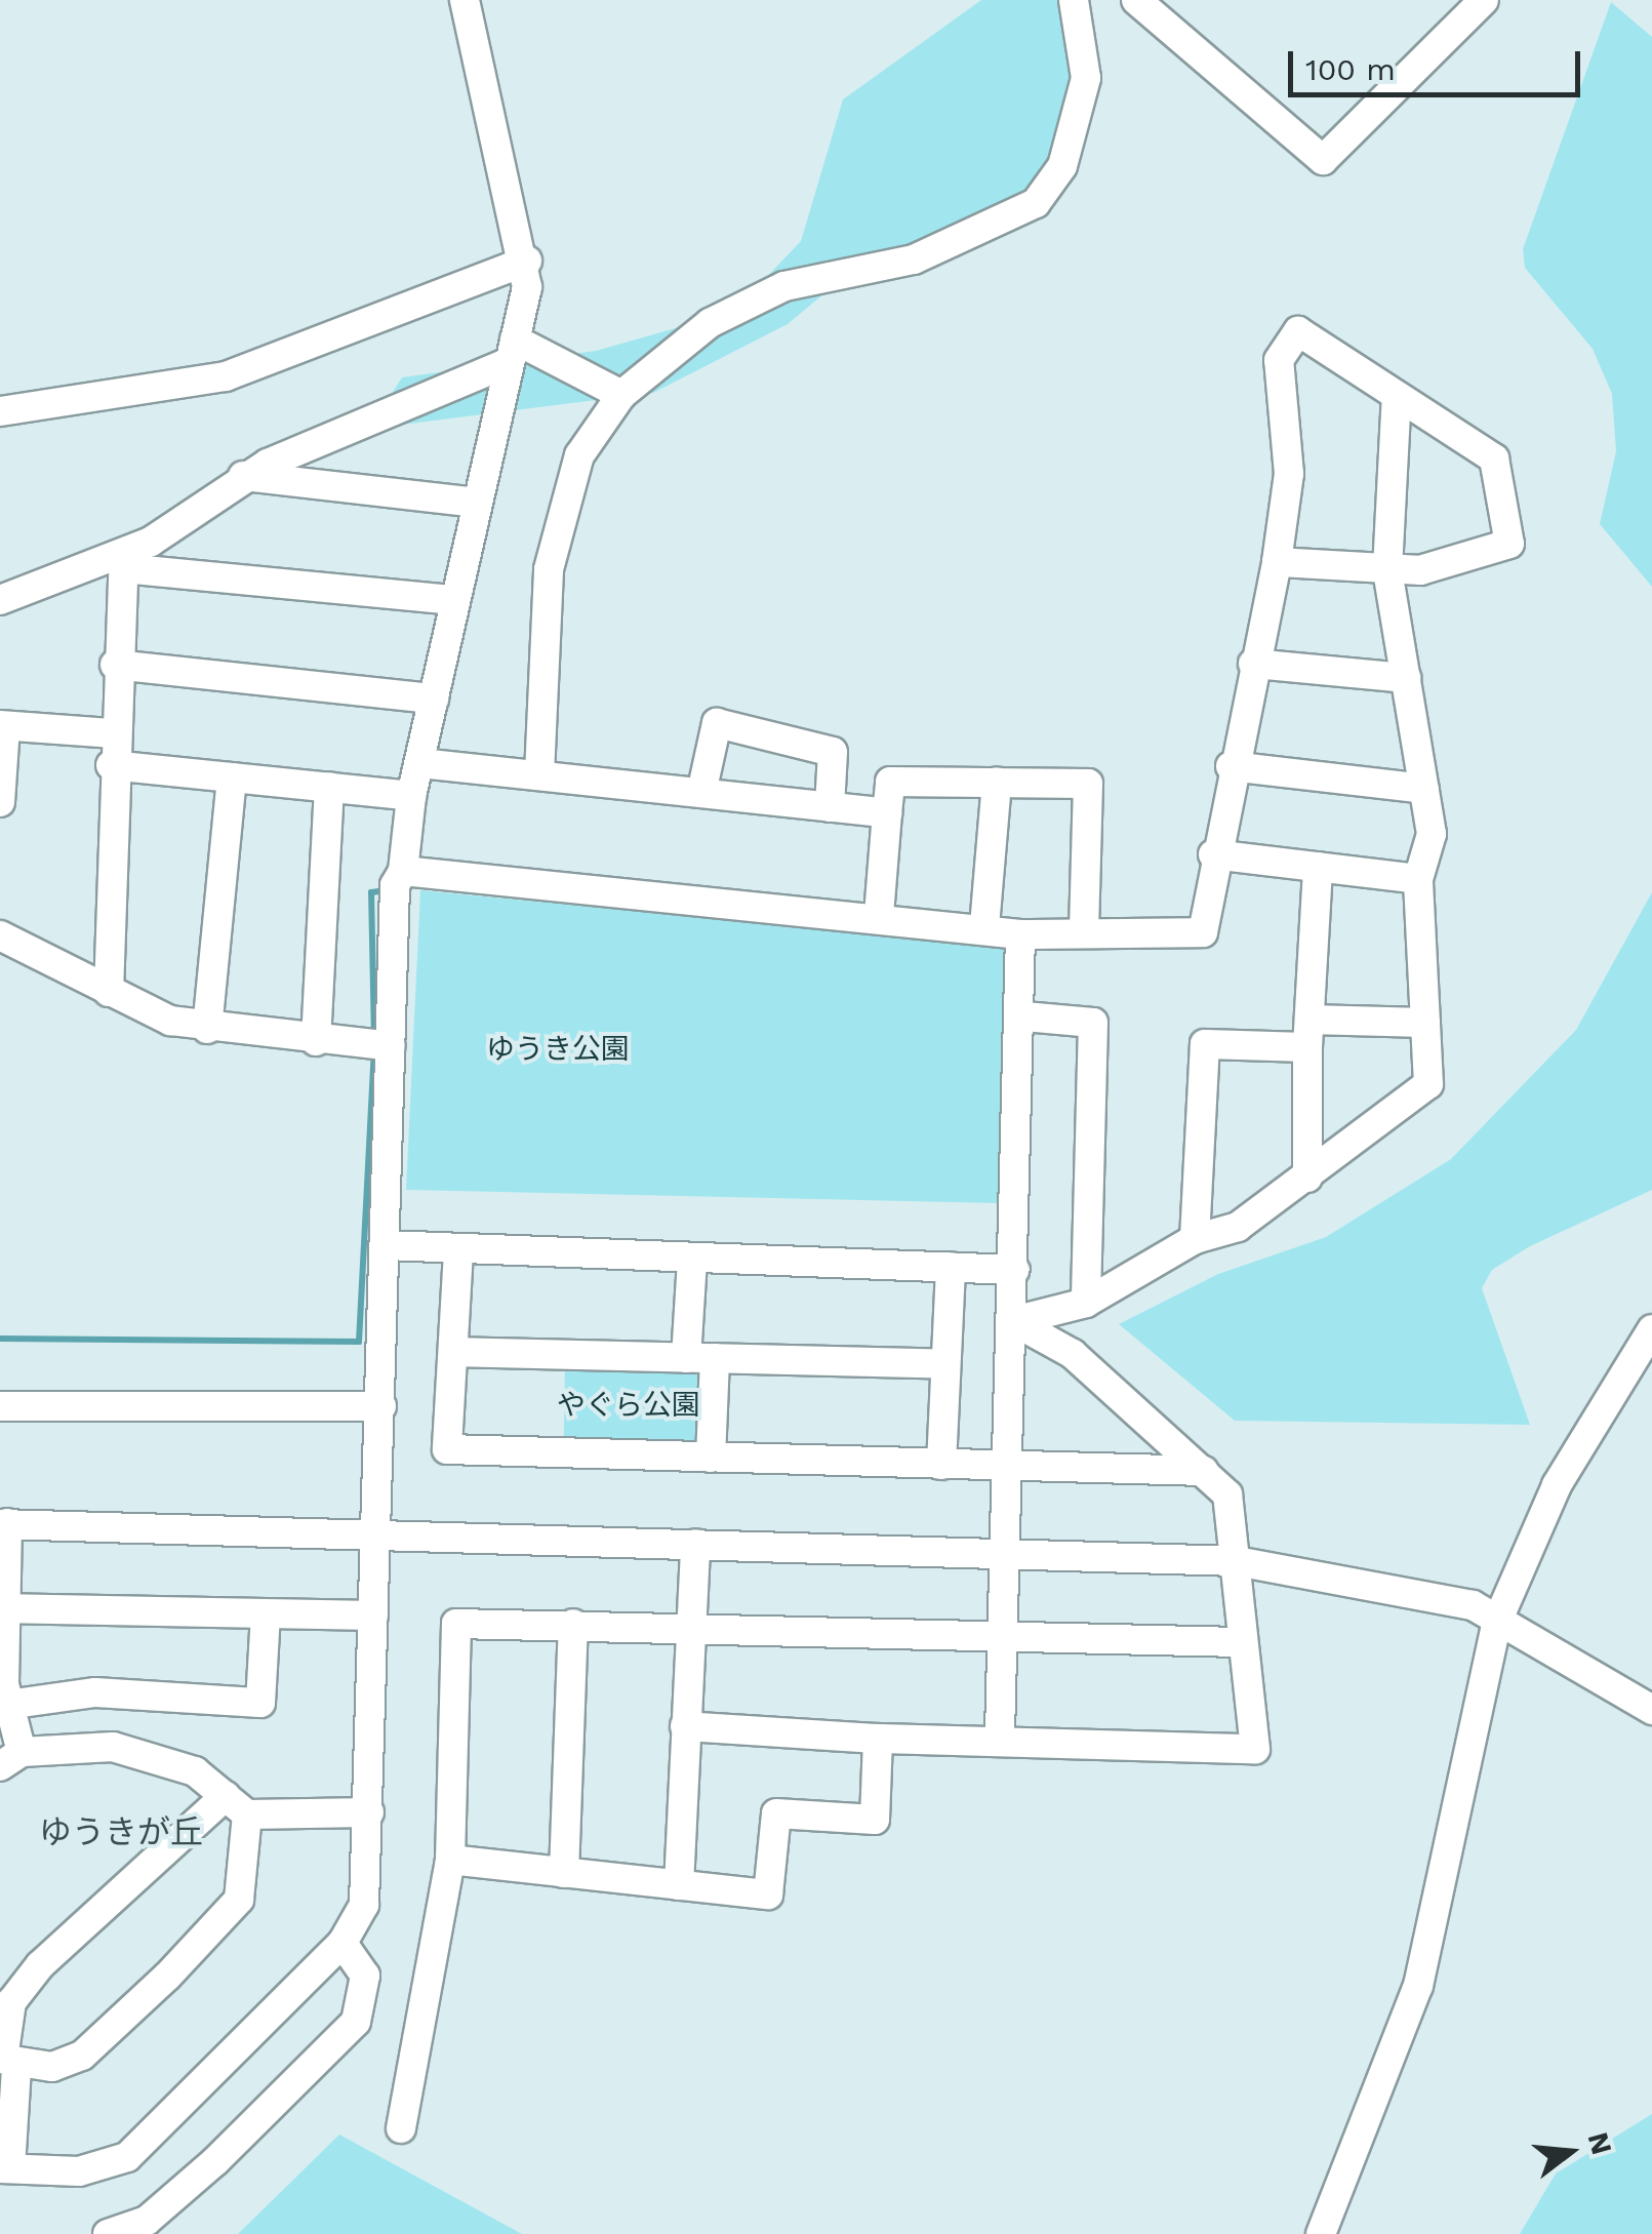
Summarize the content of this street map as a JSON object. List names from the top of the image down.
{
  "districts": ["ゆうきが丘"],
  "parks": ["ゆうき公園", "やぐら公園"],
  "scale_bar": "100 m",
  "north": "right"
}
